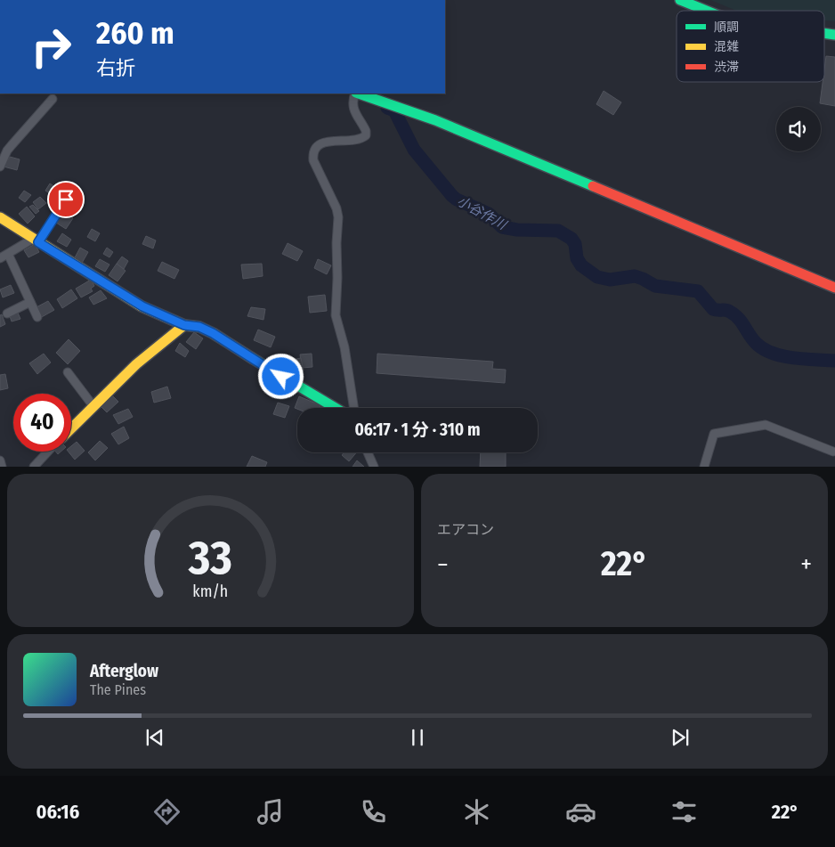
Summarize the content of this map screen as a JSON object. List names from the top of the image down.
{
  "water": ["小谷作川"],
  "legend": ["順調", "混雑", "渋滞"],
  "page": {
    "turn": ["260 m", "右折"],
    "limit": "40",
    "trip": "06:17 · 1 分 · 310 m",
    "tile": "エアコン",
    "heat": ["−", "22°", "+"],
    "song": ["Afterglow", "The Pines"],
    "tabs": ["06:16", "22°"],
    "gauge": ["33", "km/h"]
  }
}
